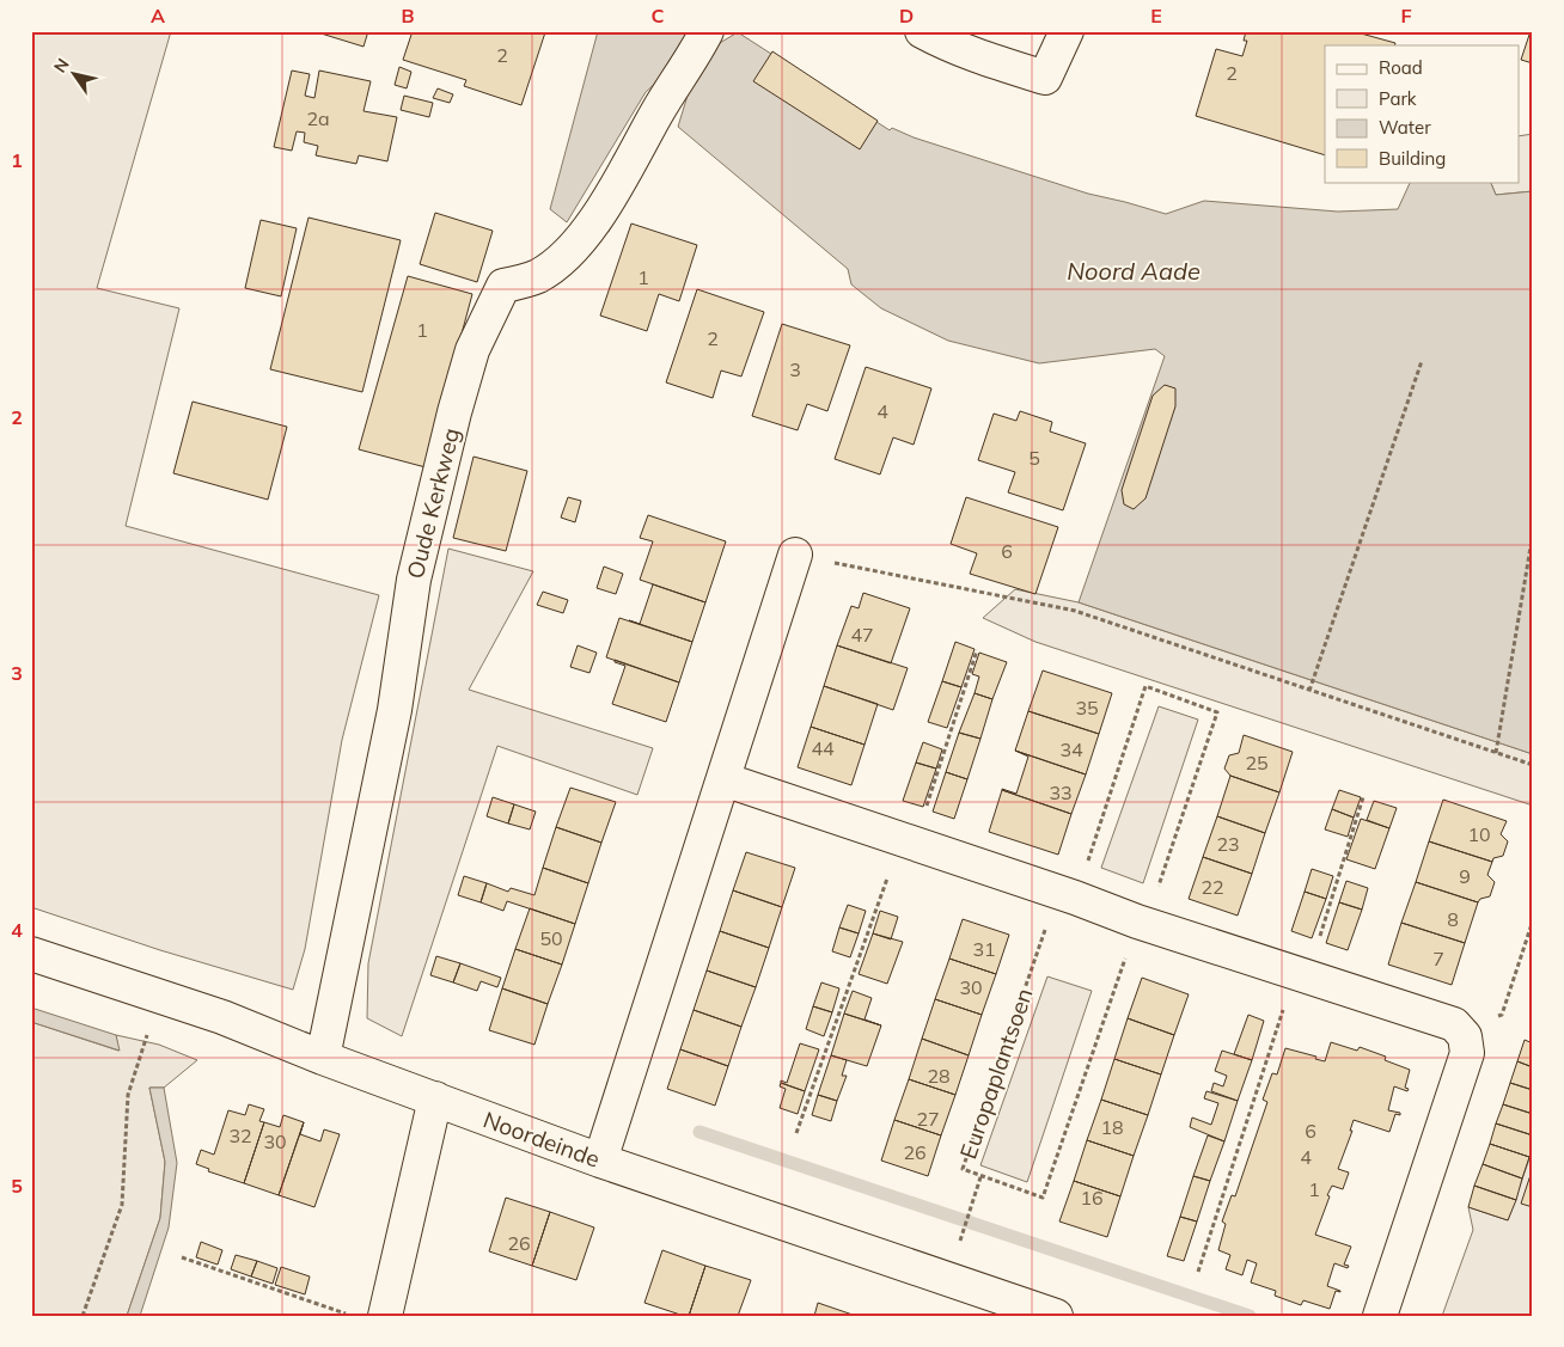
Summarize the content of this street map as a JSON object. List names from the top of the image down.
{
  "streets": {
    "street": ["Oude Kerkweg", "Noordeinde"],
    "path": ["Europaplantsoen"]
  },
  "crossings": [
    ["Oude Kerkweg", "Noordeinde"]
  ],
  "water": ["Noord Aade"],
  "house_numbers": [
    "2",
    "2",
    "2a",
    "1",
    "1",
    "2",
    "3",
    "4",
    "5",
    "6",
    "47",
    "35",
    "44",
    "34",
    "25",
    "33",
    "10",
    "23",
    "9",
    "22",
    "8",
    "50",
    "31",
    "7",
    "30",
    "28",
    "27",
    "18",
    "6",
    "32",
    "30",
    "26",
    "4",
    "1",
    "16",
    "26"
  ],
  "legend": [
    "Road",
    "Park",
    "Water",
    "Building"
  ],
  "north": "top left",
  "grid": {
    "columns": [
      "A",
      "B",
      "C",
      "D",
      "E",
      "F"
    ],
    "rows": [
      "1",
      "2",
      "3",
      "4",
      "5"
    ]
  }
}
